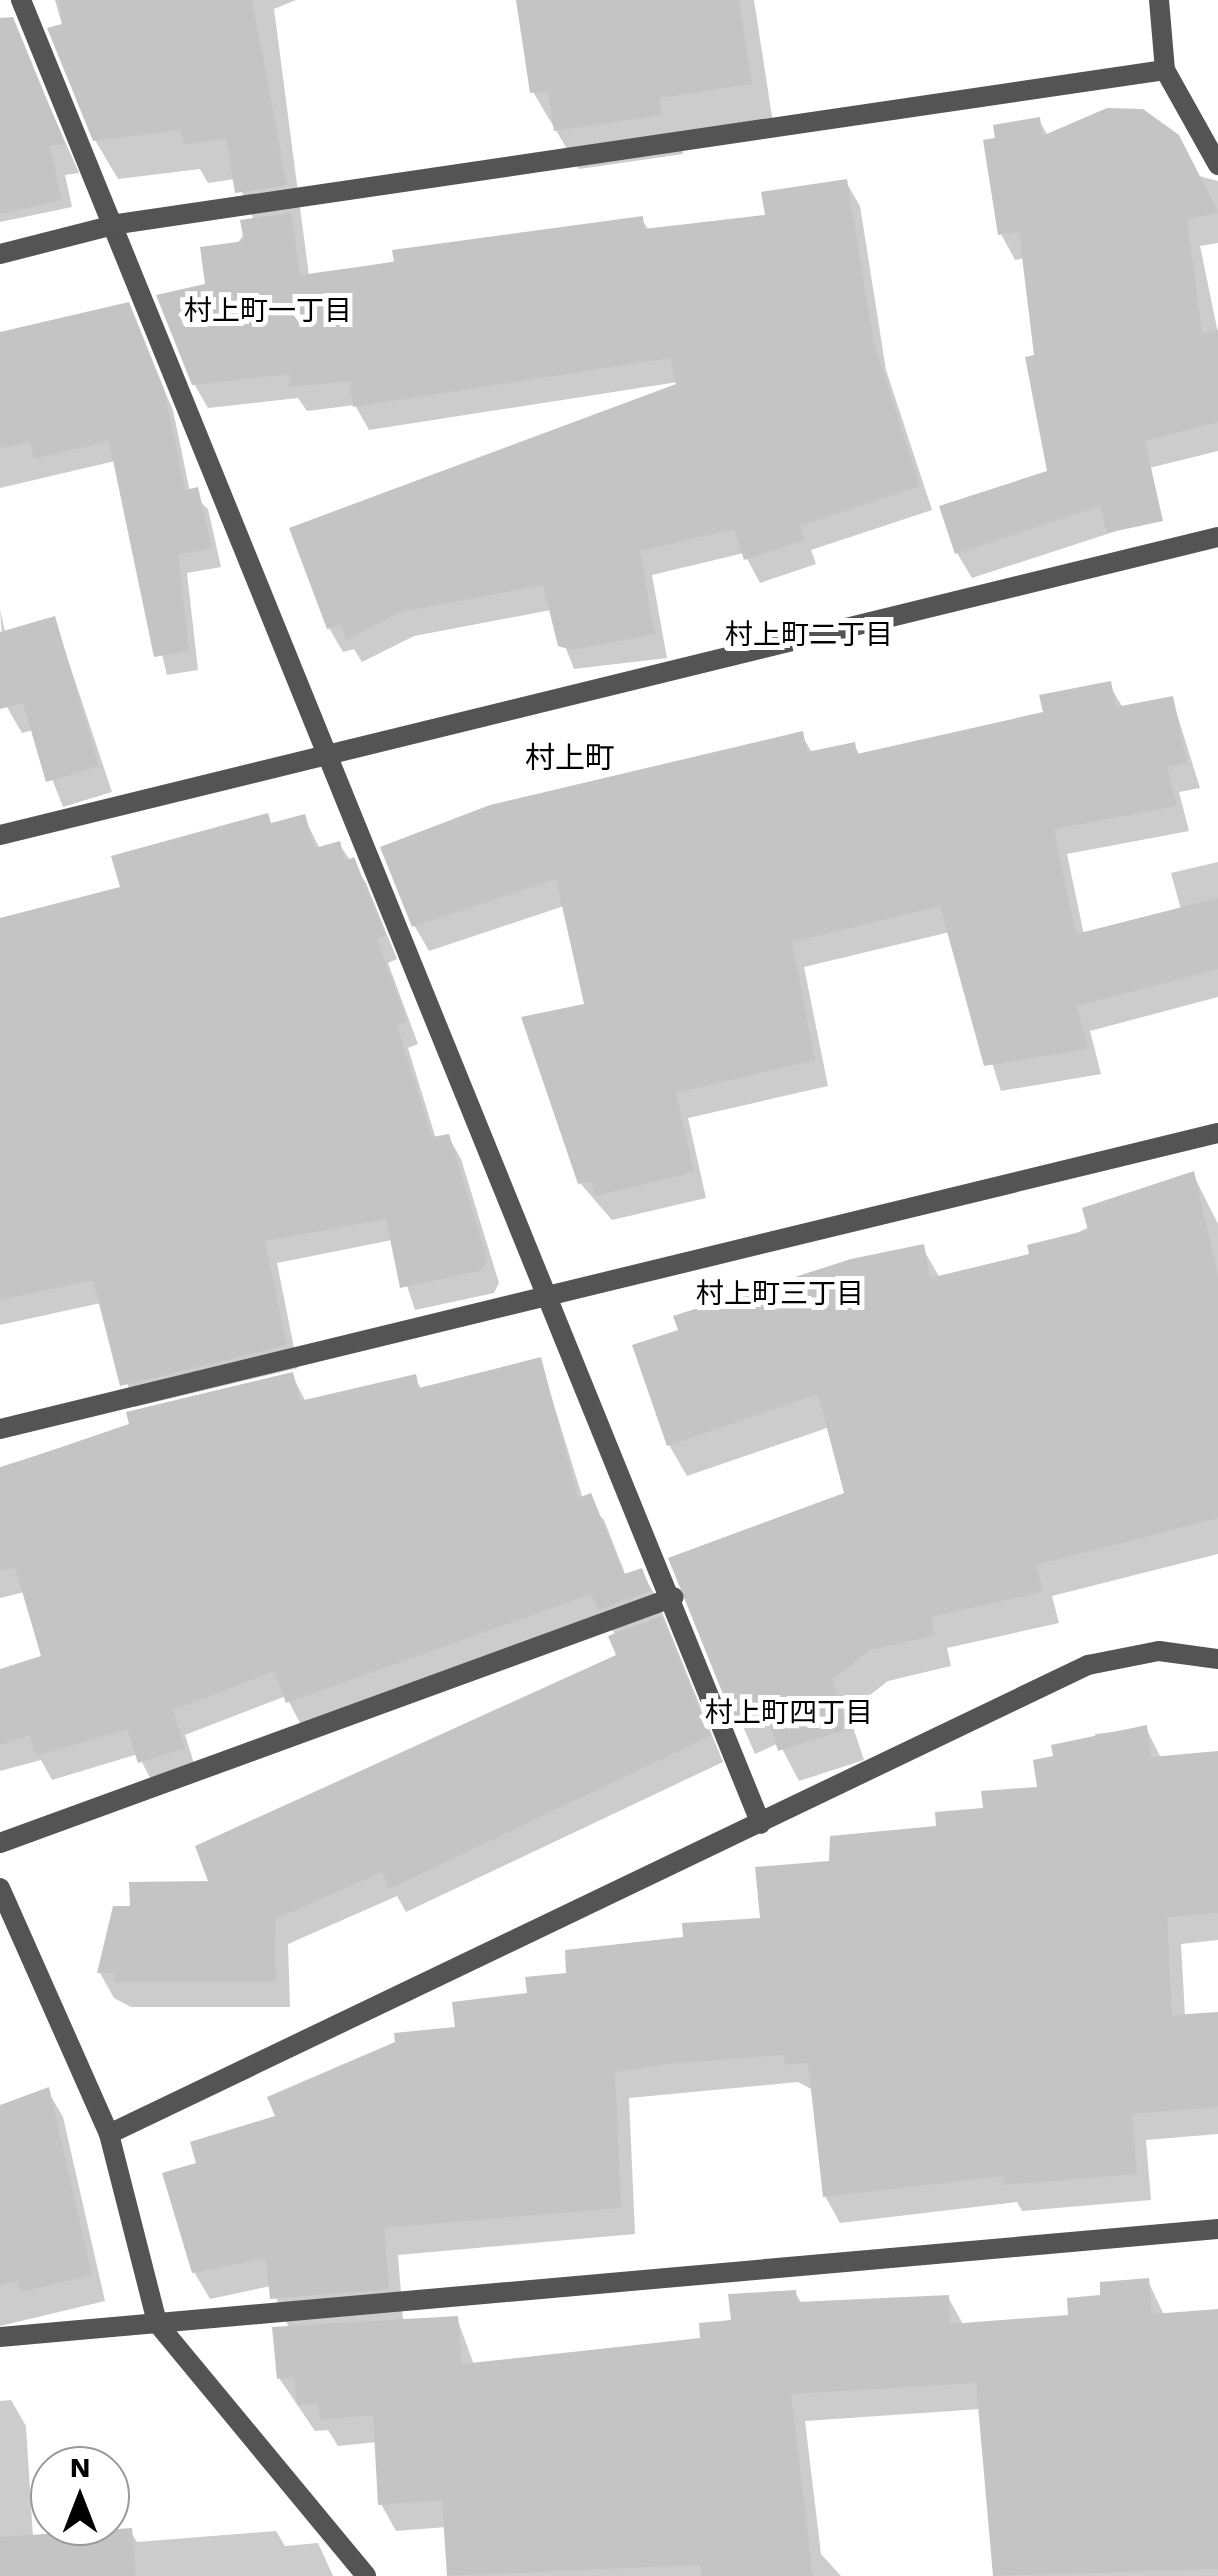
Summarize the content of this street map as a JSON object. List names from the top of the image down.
{
  "districts": [
    "村上町一丁目",
    "村上町二丁目",
    "村上町",
    "村上町三丁目",
    "村上町四丁目"
  ],
  "north": "top"
}
